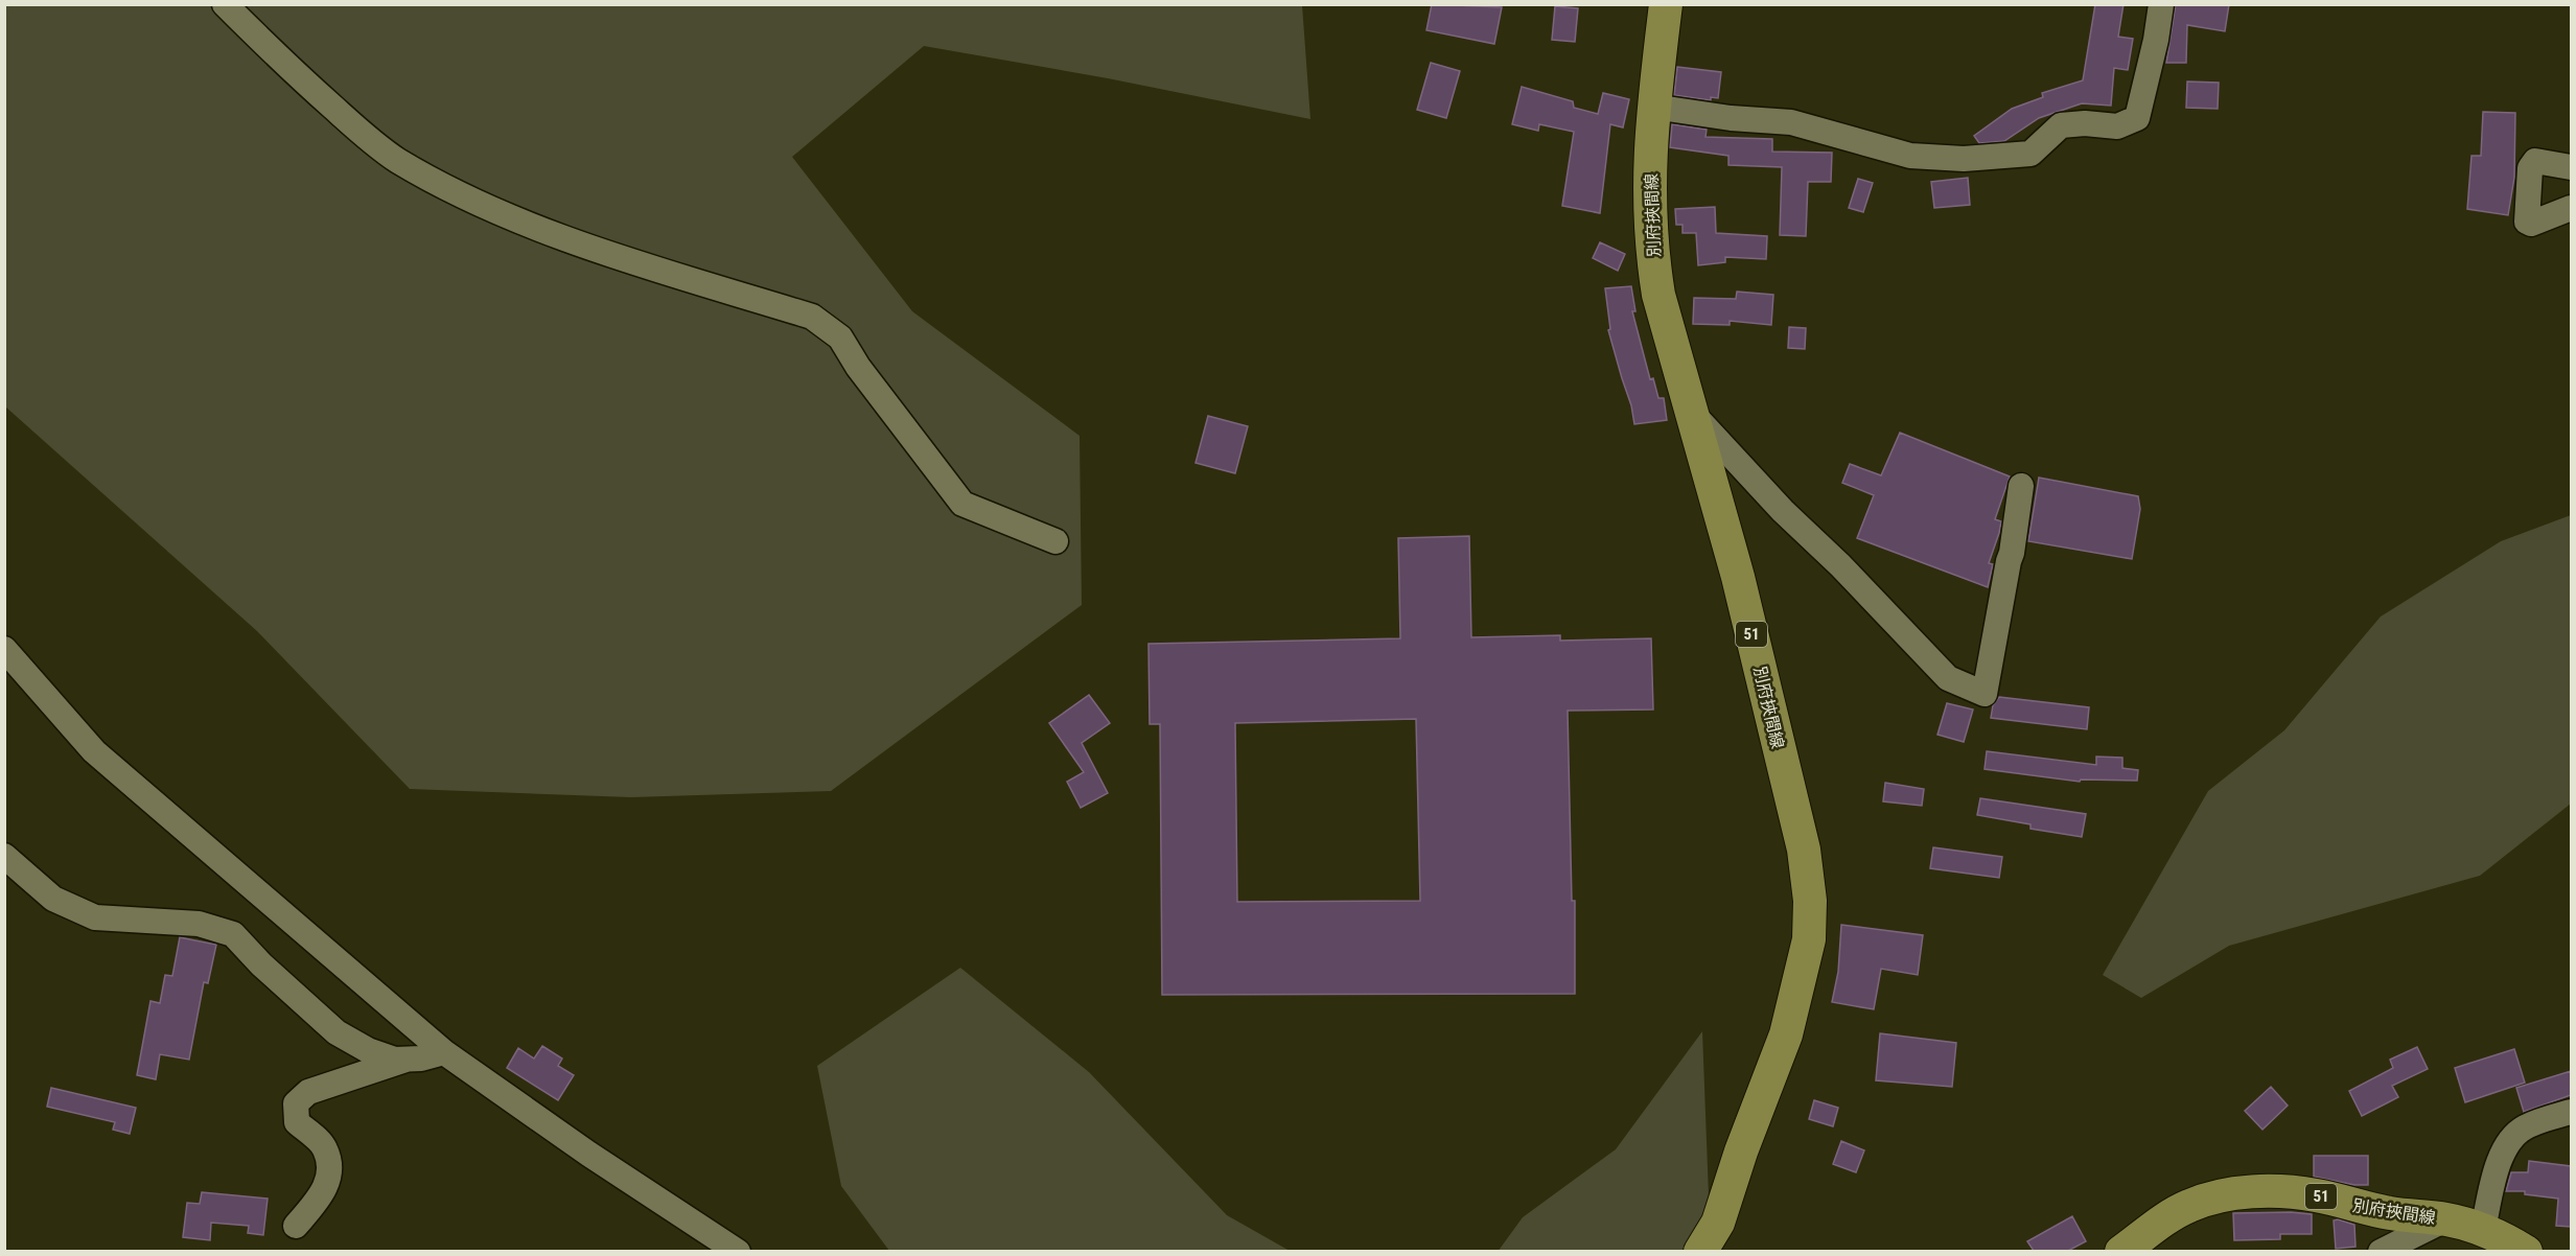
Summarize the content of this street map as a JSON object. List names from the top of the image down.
{
  "streets": {
    "main road": ["別府挾間線", "51"]
  }
}
